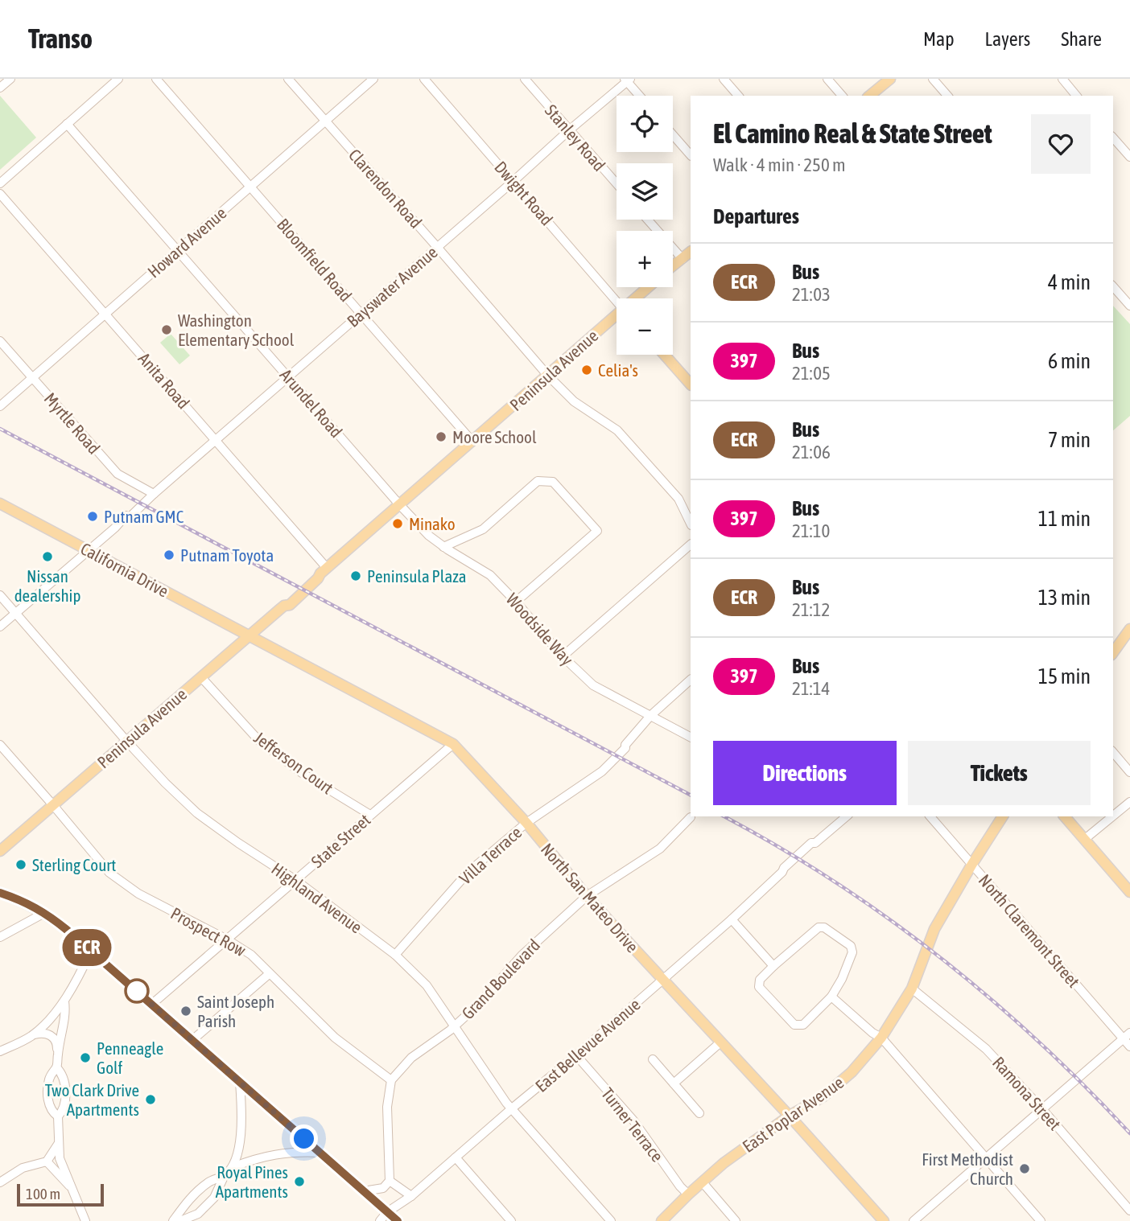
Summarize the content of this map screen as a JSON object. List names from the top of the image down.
{
  "streets": {
    "main road": [
      "Peninsula Avenue",
      "California Drive",
      "North San Mateo Drive",
      "East Poplar Avenue"
    ],
    "street": [
      "Stanley Road",
      "Clarendon Road",
      "Dwight Road",
      "Howard Avenue",
      "Bloomfield Road",
      "Bayswater Avenue",
      "Anita Road",
      "Arundel Road",
      "Myrtle Road",
      "Woodside Way",
      "Jefferson Court",
      "State Street",
      "Villa Terrace",
      "Highland Avenue",
      "North Claremont Street",
      "Prospect Row",
      "Grand Boulevard",
      "East Bellevue Avenue",
      "Ramona Street",
      "Turner Terrace"
    ]
  },
  "crossings": [
    ["Stanley Road", "Bayswater Avenue"],
    ["Clarendon Road", "Howard Avenue"],
    ["Clarendon Road", "Bayswater Avenue"],
    ["Clarendon Road", "Peninsula Avenue"],
    ["Dwight Road", "Bayswater Avenue"],
    ["Howard Avenue", "Bloomfield Road"],
    ["Howard Avenue", "Anita Road"],
    ["Howard Avenue", "Arundel Road"],
    ["Howard Avenue", "Myrtle Road"],
    ["Bloomfield Road", "Bayswater Avenue"],
    ["Bloomfield Road", "Peninsula Avenue"],
    ["Bayswater Avenue", "Anita Road"],
    ["Bayswater Avenue", "Arundel Road"],
    ["Bayswater Avenue", "Myrtle Road"],
    ["Bayswater Avenue", "California Drive"],
    ["Bayswater Avenue", "Highland Avenue"],
    ["Peninsula Avenue", "Anita Road"],
    ["Peninsula Avenue", "Arundel Road"],
    ["Peninsula Avenue", "California Drive"],
    ["Peninsula Avenue", "Woodside Way"],
    ["Peninsula Avenue", "Jefferson Court"],
    ["Peninsula Avenue", "Highland Avenue"],
    ["Peninsula Avenue", "North San Mateo Drive"],
    ["Peninsula Avenue", "Prospect Row"],
    ["Arundel Road", "Woodside Way"],
    ["California Drive", "North San Mateo Drive"],
    ["Woodside Way", "Villa Terrace"],
    ["Jefferson Court", "State Street"],
    ["State Street", "Highland Avenue"],
    ["State Street", "North San Mateo Drive"],
    ["State Street", "Prospect Row"],
    ["Villa Terrace", "Highland Avenue"],
    ["Villa Terrace", "North San Mateo Drive"],
    ["Highland Avenue", "Grand Boulevard"],
    ["Highland Avenue", "East Bellevue Avenue"],
    ["North San Mateo Drive", "Grand Boulevard"],
    ["North San Mateo Drive", "East Bellevue Avenue"],
    ["North San Mateo Drive", "East Poplar Avenue"],
    ["North Claremont Street", "East Poplar Avenue"],
    ["Prospect Row", "Grand Boulevard"],
    ["East Bellevue Avenue", "Turner Terrace"],
    ["Ramona Street", "East Poplar Avenue"],
    ["East Poplar Avenue", "Turner Terrace"]
  ],
  "places": [
    "Washington Elementary School",
    "Celia's",
    "Moore School",
    "Putnam GMC",
    "Minako",
    "Putnam Toyota",
    "Nissan dealership",
    "Peninsula Plaza",
    "Sterling Court",
    "Saint Joseph Parish",
    "Penneagle Golf",
    "Two Clark Drive Apartments",
    "First Methodist Church",
    "Royal Pines Apartments"
  ],
  "lines": ["bus line ECR"],
  "scale_bar": "100 m",
  "page": {
    "header": "Transo",
    "nav": ["Map", "Layers", "Share"],
    "on_map": "ECR",
    "map_buttons": ["+", "−"],
    "heading": [
      ["El Camino Real & State Street", "Walk · 4 min · 250 m"],
      "Departures"
    ],
    "list": [
      {
        "mark": "ECR",
        "name": "Bus",
        "note": "21:03",
        "value": "4 min"
      },
      {
        "mark": "397",
        "name": "Bus",
        "note": "21:05",
        "value": "6 min"
      },
      {
        "mark": "ECR",
        "name": "Bus",
        "note": "21:06",
        "value": "7 min"
      },
      {
        "mark": "397",
        "name": "Bus",
        "note": "21:10",
        "value": "11 min"
      },
      {
        "mark": "ECR",
        "name": "Bus",
        "note": "21:12",
        "value": "13 min"
      },
      {
        "mark": "397",
        "name": "Bus",
        "note": "21:14",
        "value": "15 min"
      }
    ],
    "buttons": ["Directions", "Tickets"],
    "scale": "100 m"
  }
}
